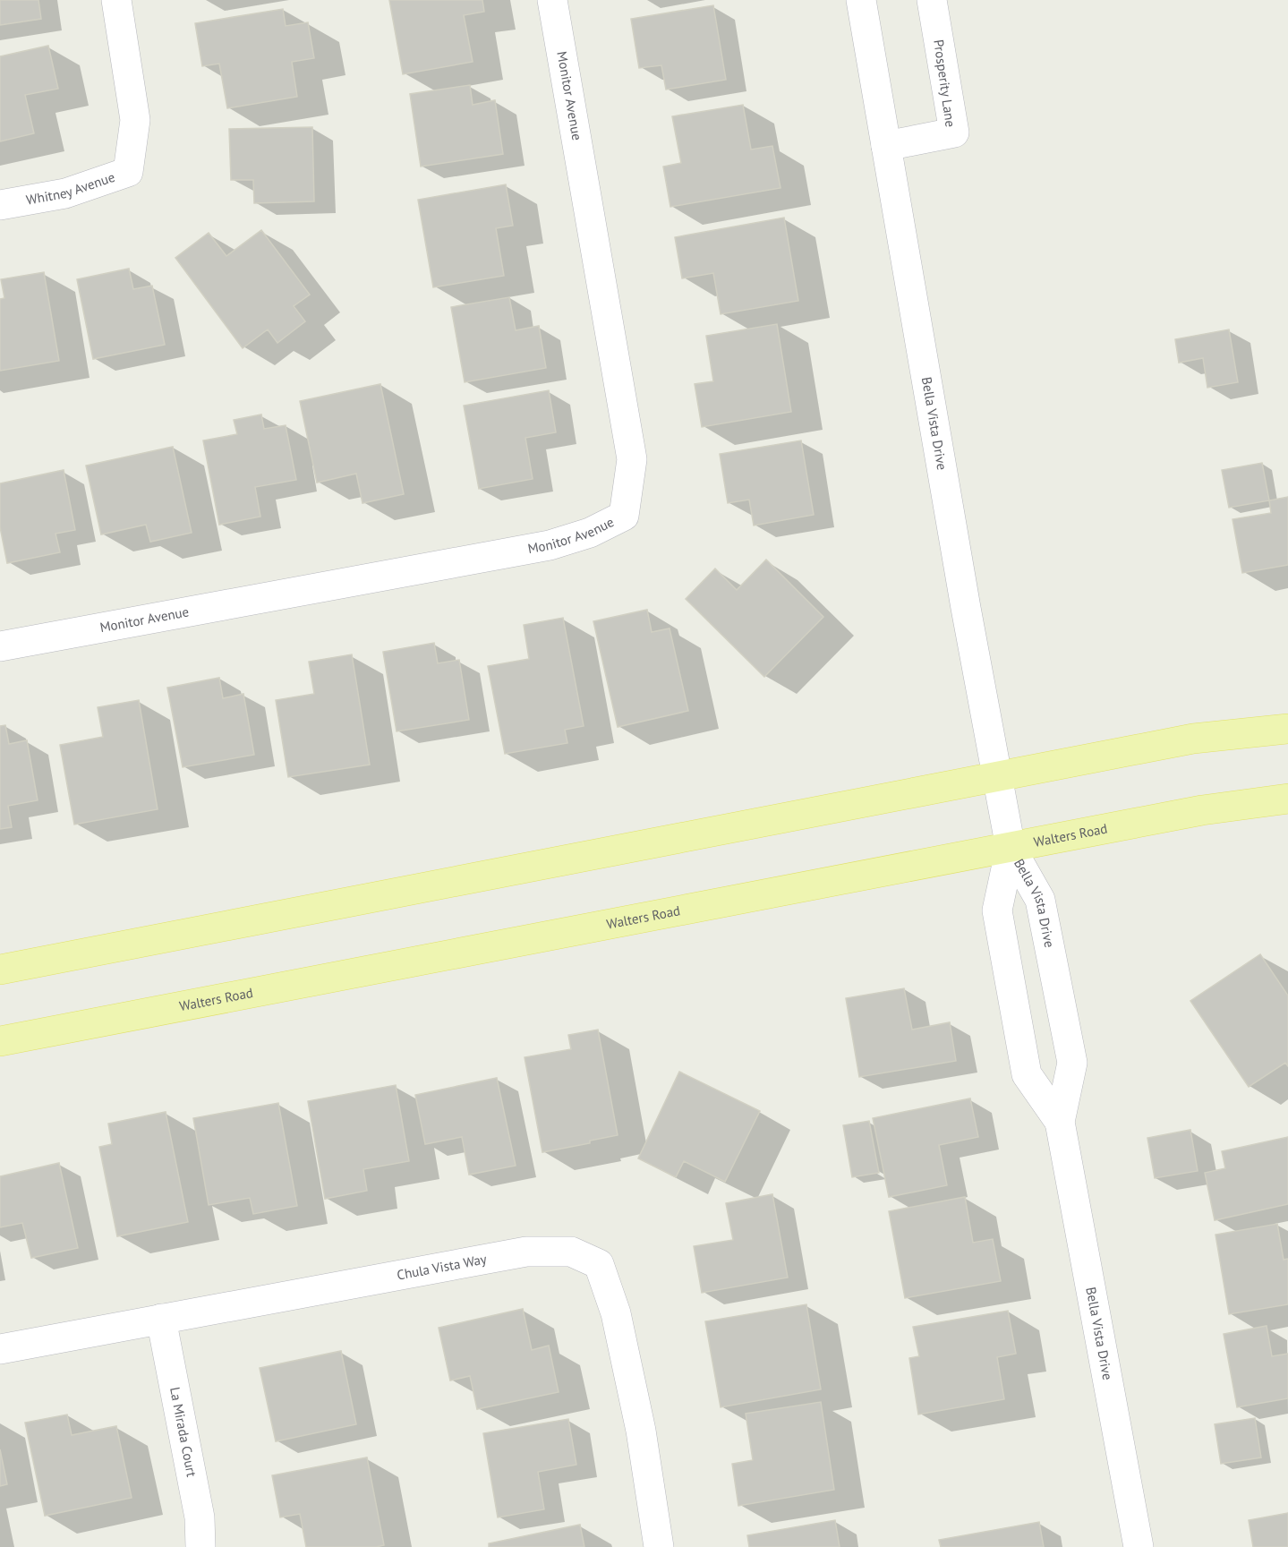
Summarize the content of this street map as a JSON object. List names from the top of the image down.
{
  "streets": {
    "main road": ["Walters Road"],
    "street": [
      "Prosperity Lane",
      "Monitor Avenue",
      "Whitney Avenue",
      "Bella Vista Drive",
      "Chula Vista Way",
      "La Mirada Court"
    ]
  },
  "crossings": [
    ["Prosperity Lane", "Bella Vista Drive"],
    ["Bella Vista Drive", "Walters Road"],
    ["Chula Vista Way", "La Mirada Court"]
  ]
}
